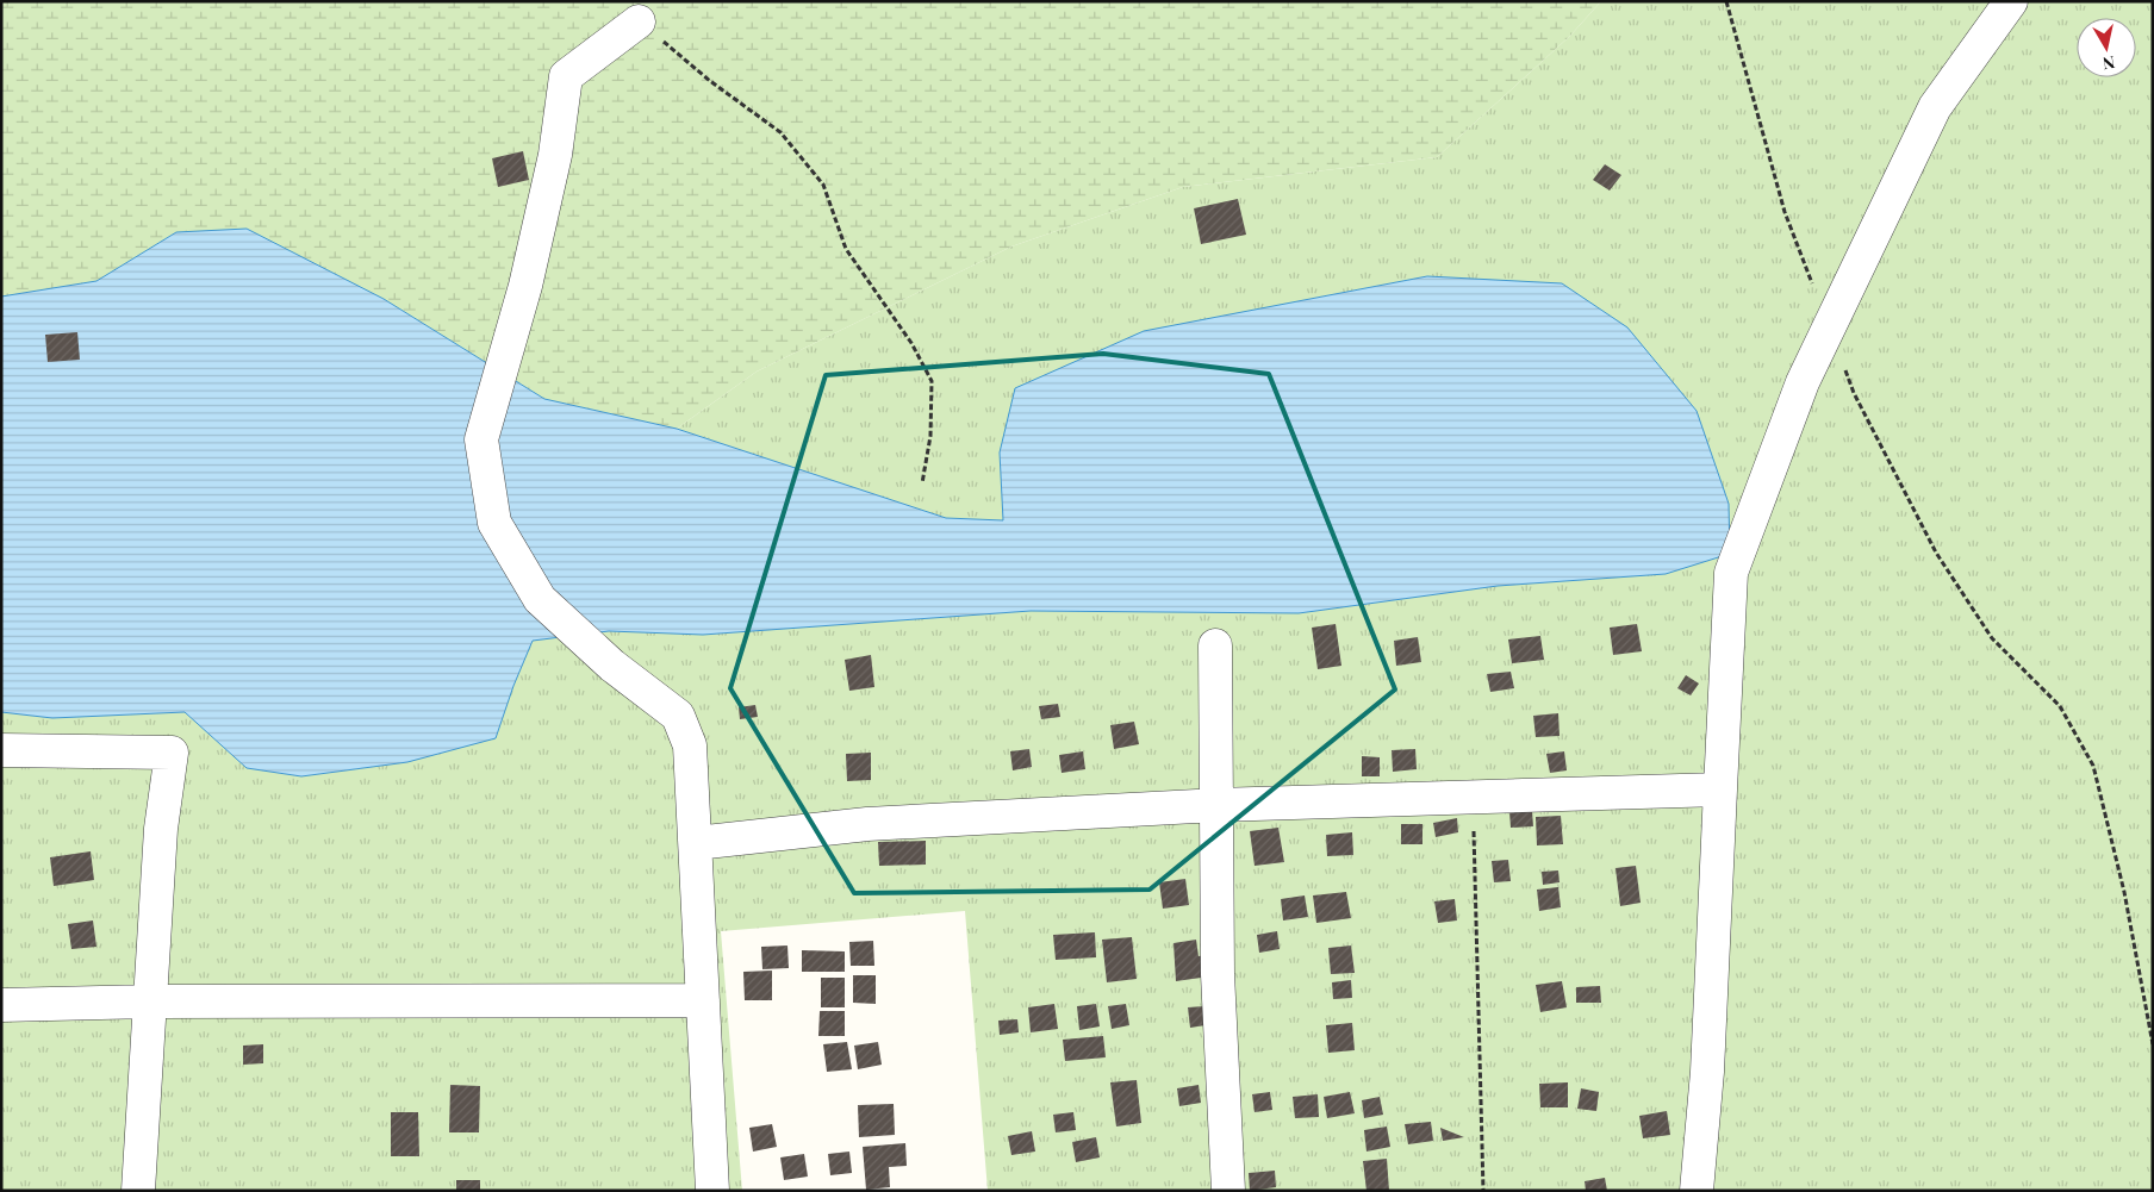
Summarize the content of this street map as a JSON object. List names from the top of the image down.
{
  "north": "bottom"
}
